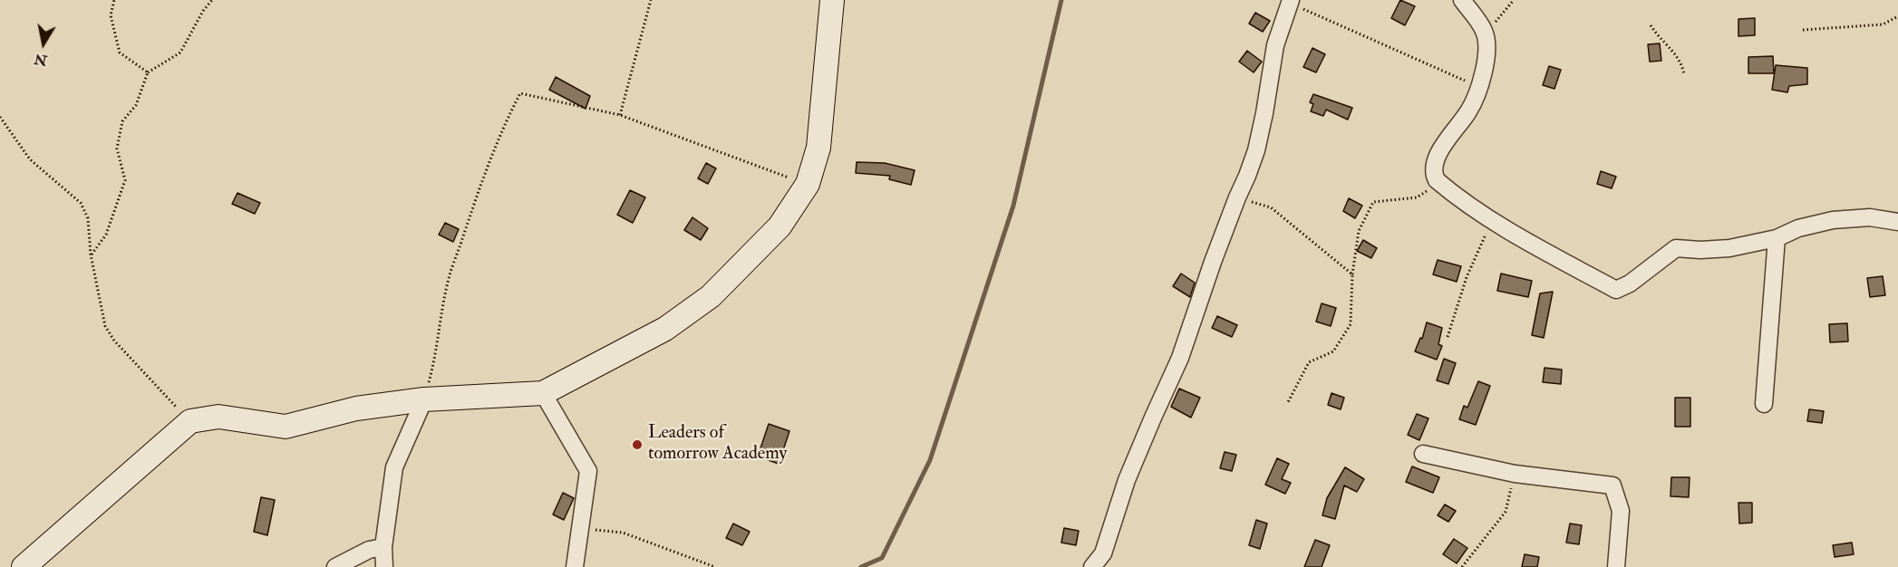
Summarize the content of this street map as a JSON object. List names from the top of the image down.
{
  "places": ["Leaders of tomorrow Academy"],
  "north": "bottom"
}
